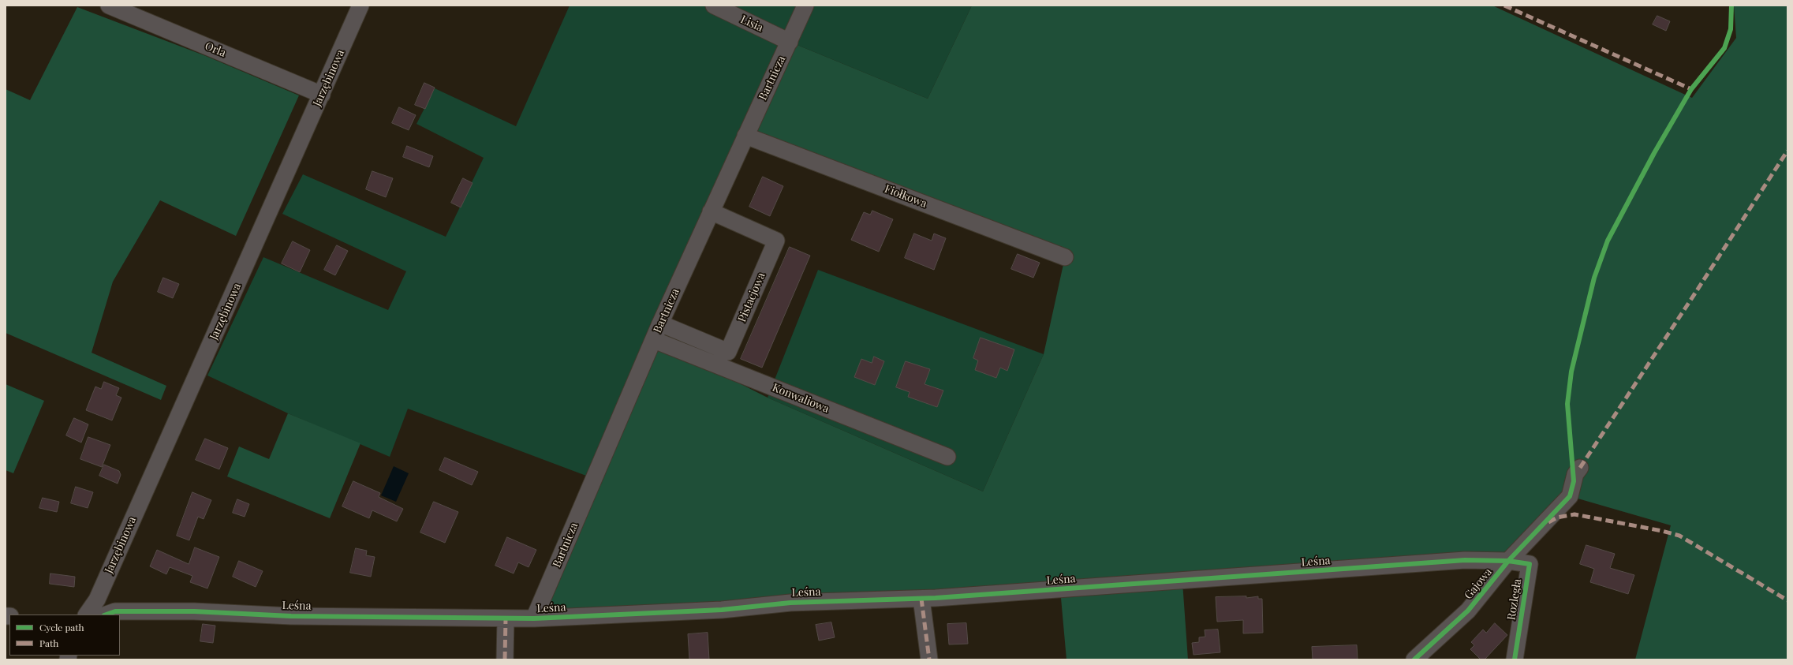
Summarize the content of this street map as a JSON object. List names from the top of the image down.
{
  "streets": {
    "street": [
      "Lisia",
      "Orla",
      "Jarzębinowa",
      "Bartnicza",
      "Fiołkowa",
      "Pistacjowa",
      "Konwaliowa",
      "Leśna",
      "Gajowa",
      "Rozległa"
    ]
  },
  "crossings": [
    ["Lisia", "Bartnicza"],
    ["Orla", "Jarzębinowa"],
    ["Bartnicza", "Fiołkowa"],
    ["Bartnicza", "Pistacjowa"],
    ["Bartnicza", "Konwaliowa"],
    ["Bartnicza", "Leśna"],
    ["Leśna", "Gajowa"],
    ["Leśna", "Rozległa"],
    ["Gajowa", "Rozległa"]
  ],
  "legend": ["Cycle path", "Path"]
}
